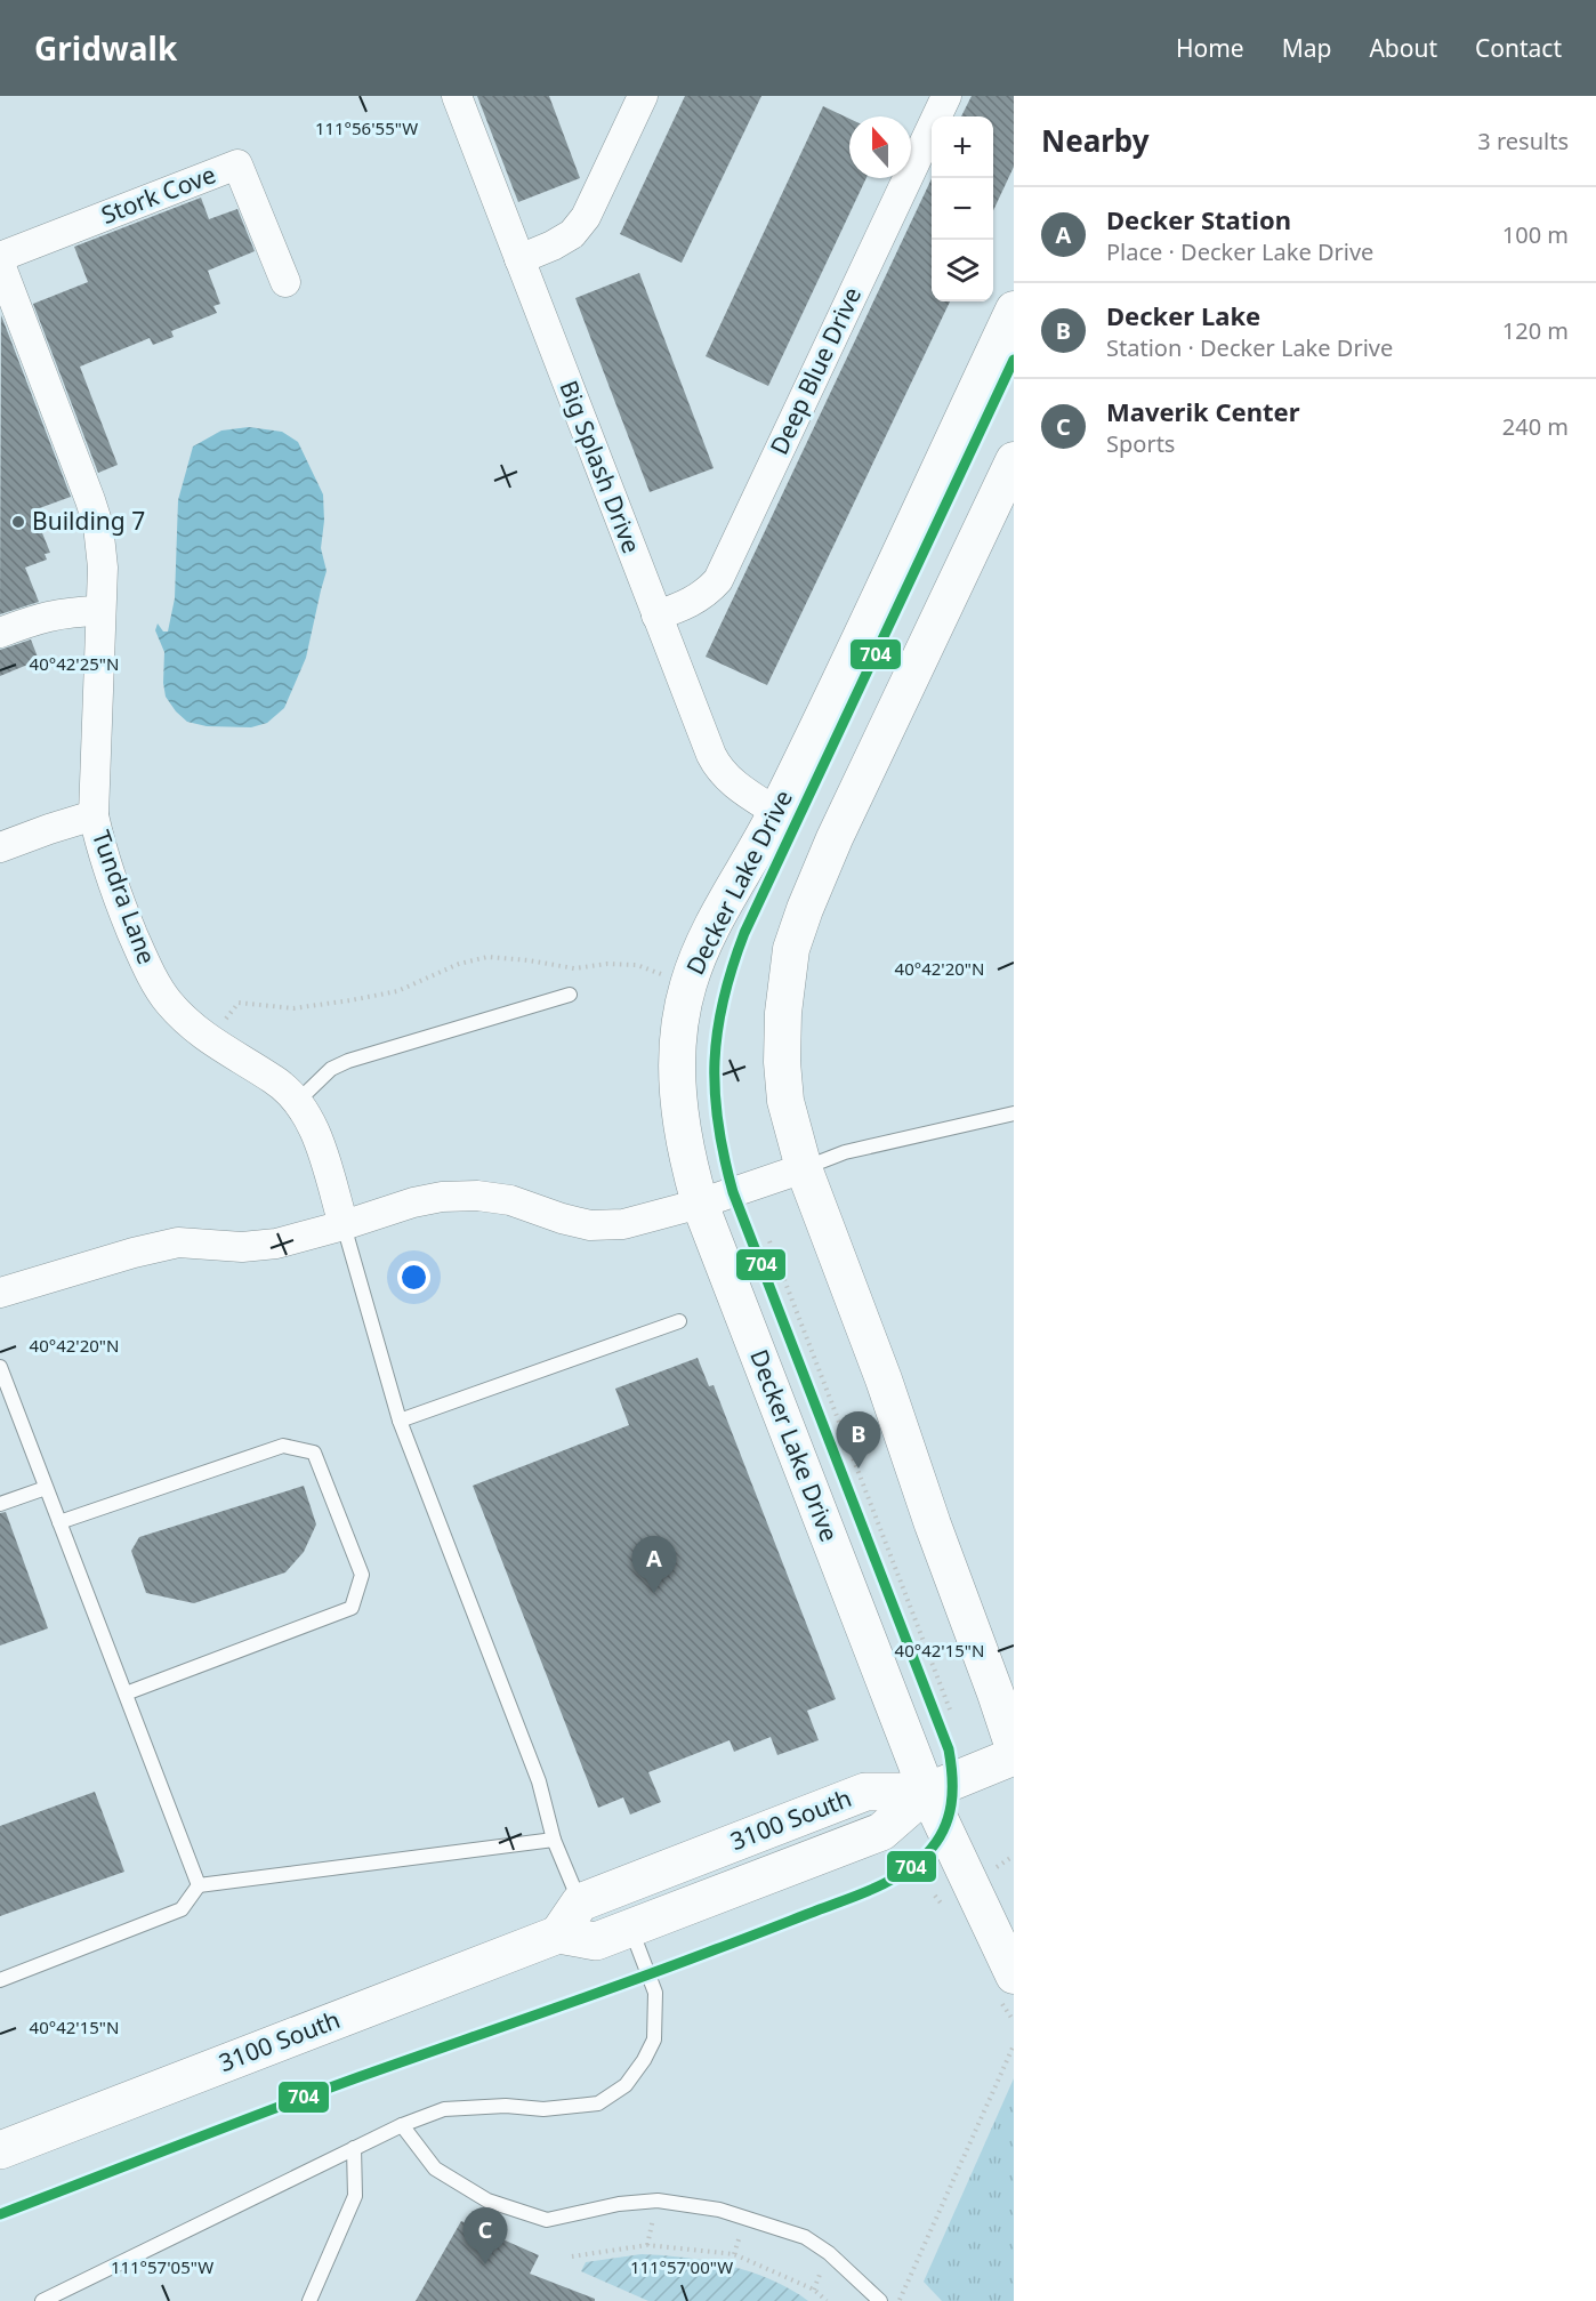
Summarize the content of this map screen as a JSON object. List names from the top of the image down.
{
  "streets": {
    "main road": ["3100 South"],
    "street": [
      "Stork Cove",
      "Deep Blue Drive",
      "Big Splash Drive",
      "Decker Lake Drive",
      "Tundra Lane"
    ]
  },
  "crossings": [
    ["Deep Blue Drive", "Big Splash Drive"],
    ["Big Splash Drive", "Decker Lake Drive"],
    ["Decker Lake Drive", "3100 South"]
  ],
  "places": ["Building 7"],
  "lines": ["transit line 704"],
  "north": "top",
  "page": {
    "header": "Gridwalk",
    "nav": [
      "Home",
      "Map",
      "About",
      "Contact"
    ],
    "heading": ["Nearby", "3 results"],
    "map_buttons": ["+", "−"],
    "list": [
      {
        "mark": "A",
        "name": "Decker Station",
        "note": "Place · Decker Lake Drive",
        "value": "100 m"
      },
      {
        "mark": "B",
        "name": "Decker Lake",
        "note": "Station · Decker Lake Drive",
        "value": "120 m"
      },
      {
        "mark": "C",
        "name": "Maverik Center",
        "note": "Sports",
        "value": "240 m"
      }
    ],
    "pins": ["B", "A", "C"]
  },
  "coordinates": [
    "111°56'55\"W",
    "40°42'25\"N",
    "40°42'20\"N",
    "40°42'15\"N",
    "111°57'05\"W",
    "111°57'00\"W"
  ]
}
